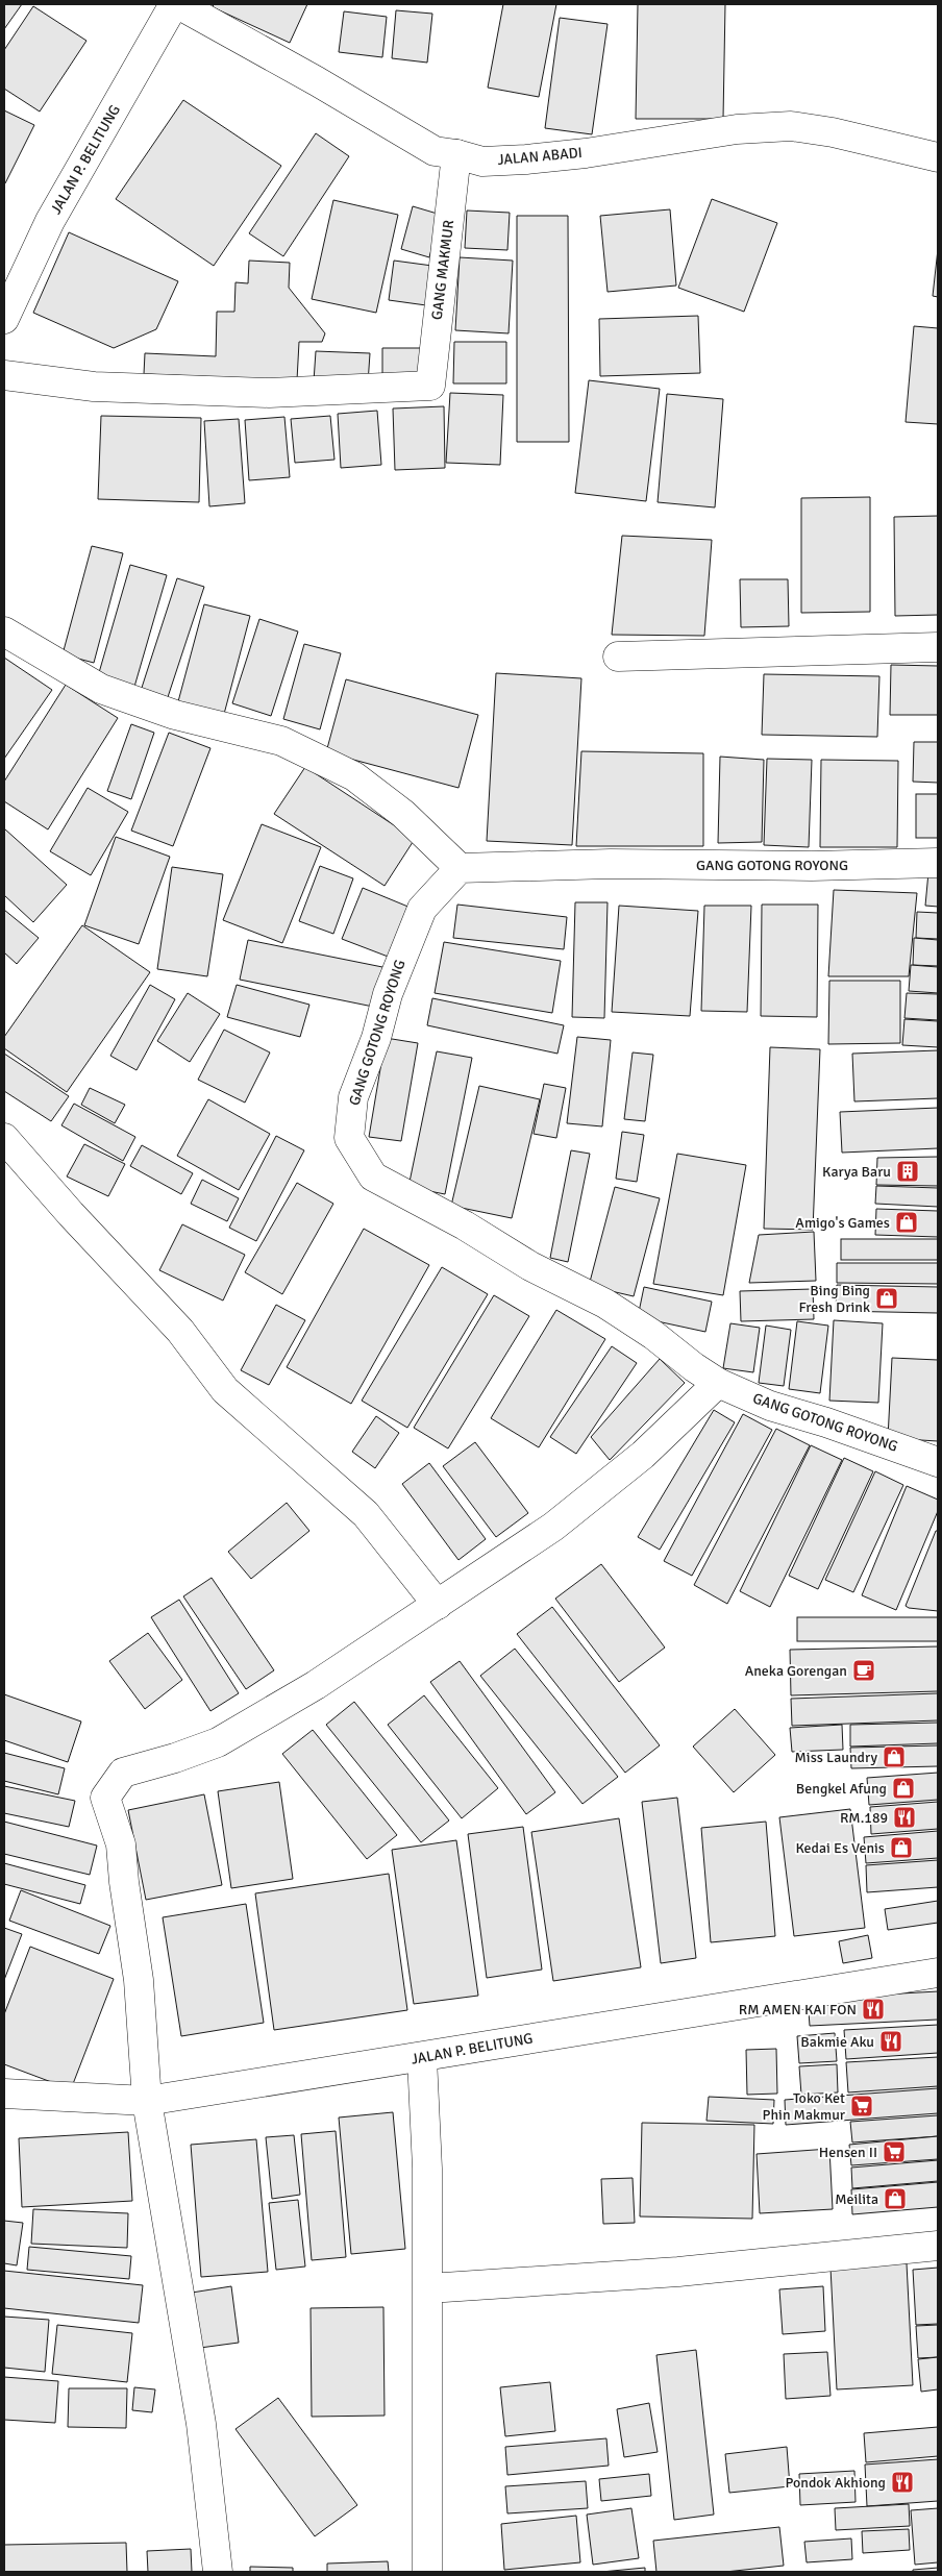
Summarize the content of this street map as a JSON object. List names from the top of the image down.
{
  "streets": {
    "street": [
      "JALAN ABADI",
      "JALAN P. BELITUNG",
      "GANG MAKMUR",
      "GANG GOTONG ROYONG"
    ]
  },
  "crossings": [
    ["JALAN ABADI", "GANG MAKMUR"]
  ],
  "places": {
    "building": ["Karya Baru"],
    "shop": [
      "Amigo's Games",
      "Bing Bing Fresh Drink",
      "Miss Laundry",
      "Bengkel Afung",
      "Kedai Es Venis",
      "Meilita"
    ],
    "cafe": ["Aneka Gorengan"],
    "restaurant": [
      "RM.189",
      "RM AMEN KAI FON",
      "Bakmie Aku",
      "Pondok Akhiong"
    ],
    "supermarket": ["Toko Ket Phin Makmur", "Hensen II"]
  }
}
